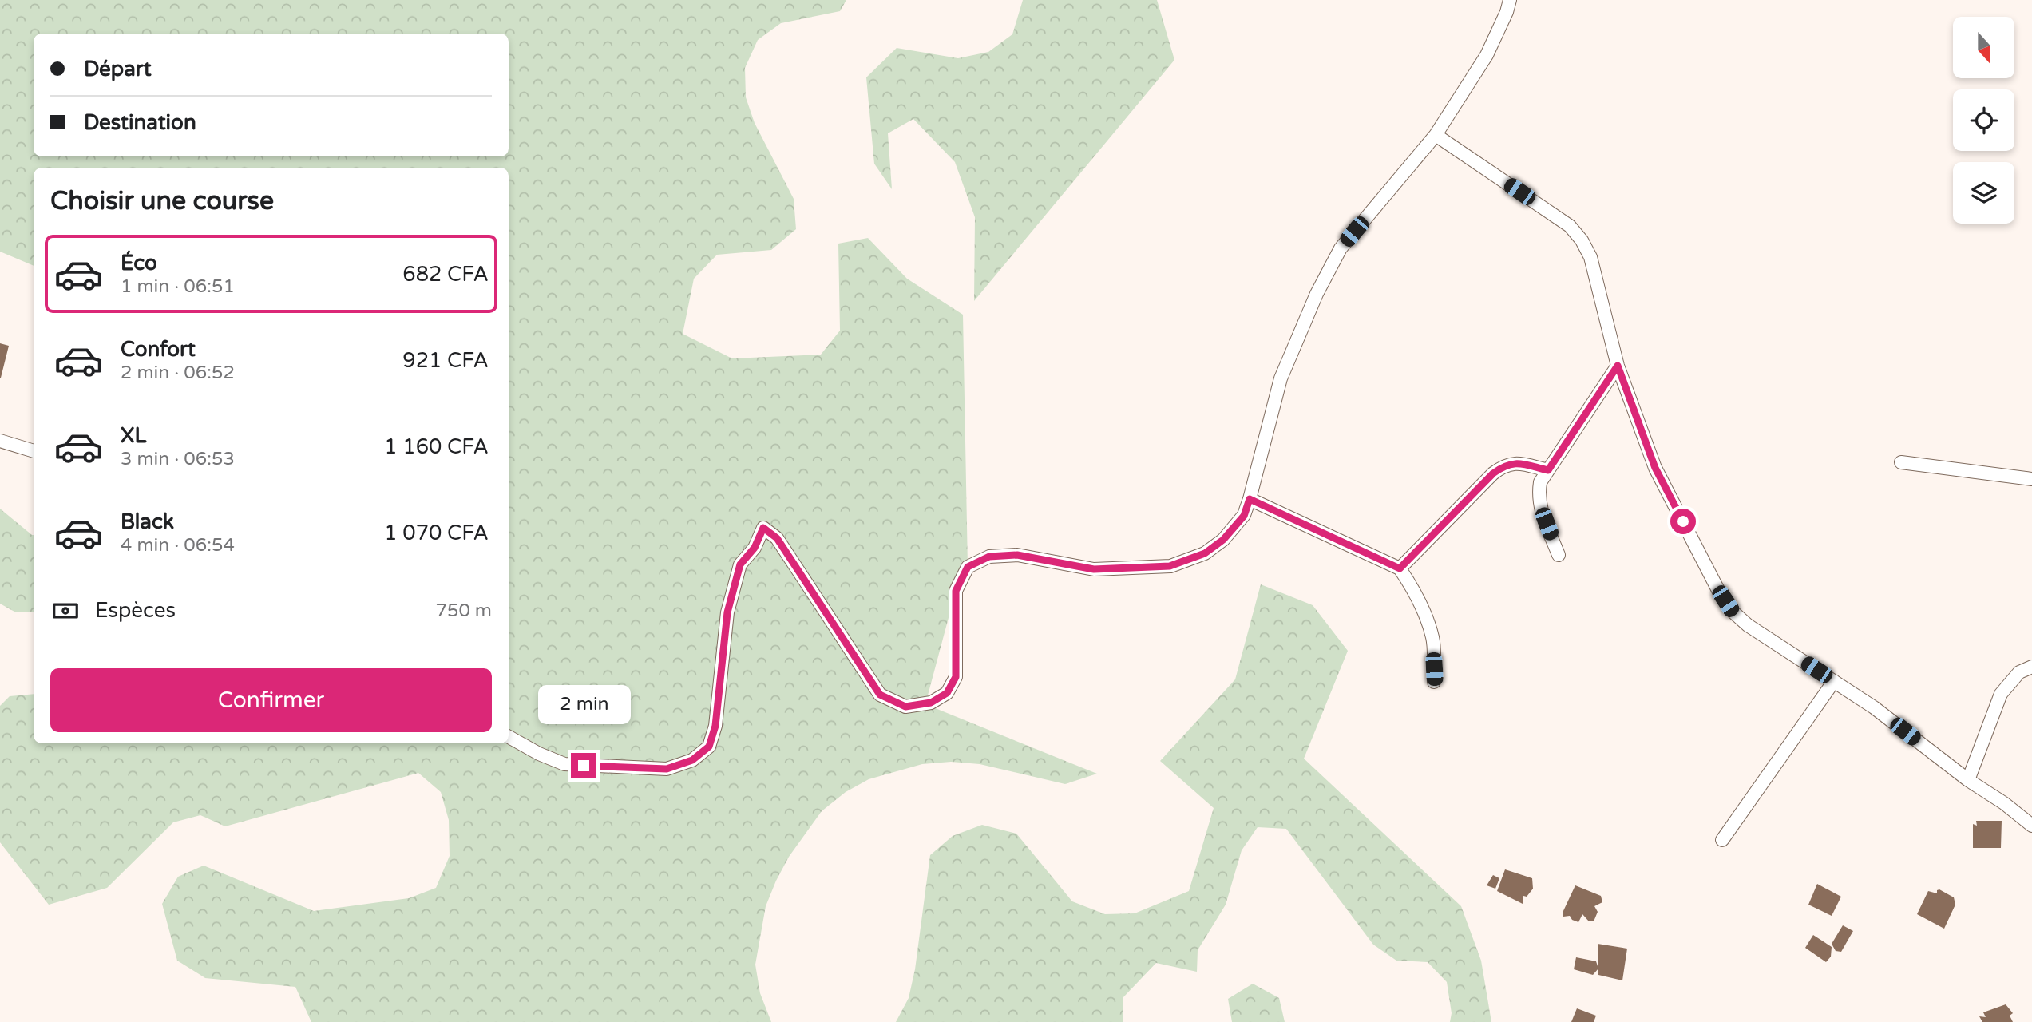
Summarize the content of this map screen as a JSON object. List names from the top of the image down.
{
  "north": "bottom",
  "page": {
    "banner": ["Départ", "Destination"],
    "heading": "Choisir une course",
    "list": [
      {
        "name": "Éco",
        "note": "1 min · 06:51",
        "value": "682 CFA"
      },
      {
        "name": "Confort",
        "note": "2 min · 06:52",
        "value": "921 CFA"
      },
      {
        "name": "XL",
        "note": "3 min · 06:53",
        "value": "1 160 CFA"
      },
      {
        "name": "Black",
        "note": "4 min · 06:54",
        "value": "1 070 CFA"
      }
    ],
    "pay": ["Espèces", "750 m"],
    "buttons": "Confirmer",
    "bubble": "2 min"
  }
}
